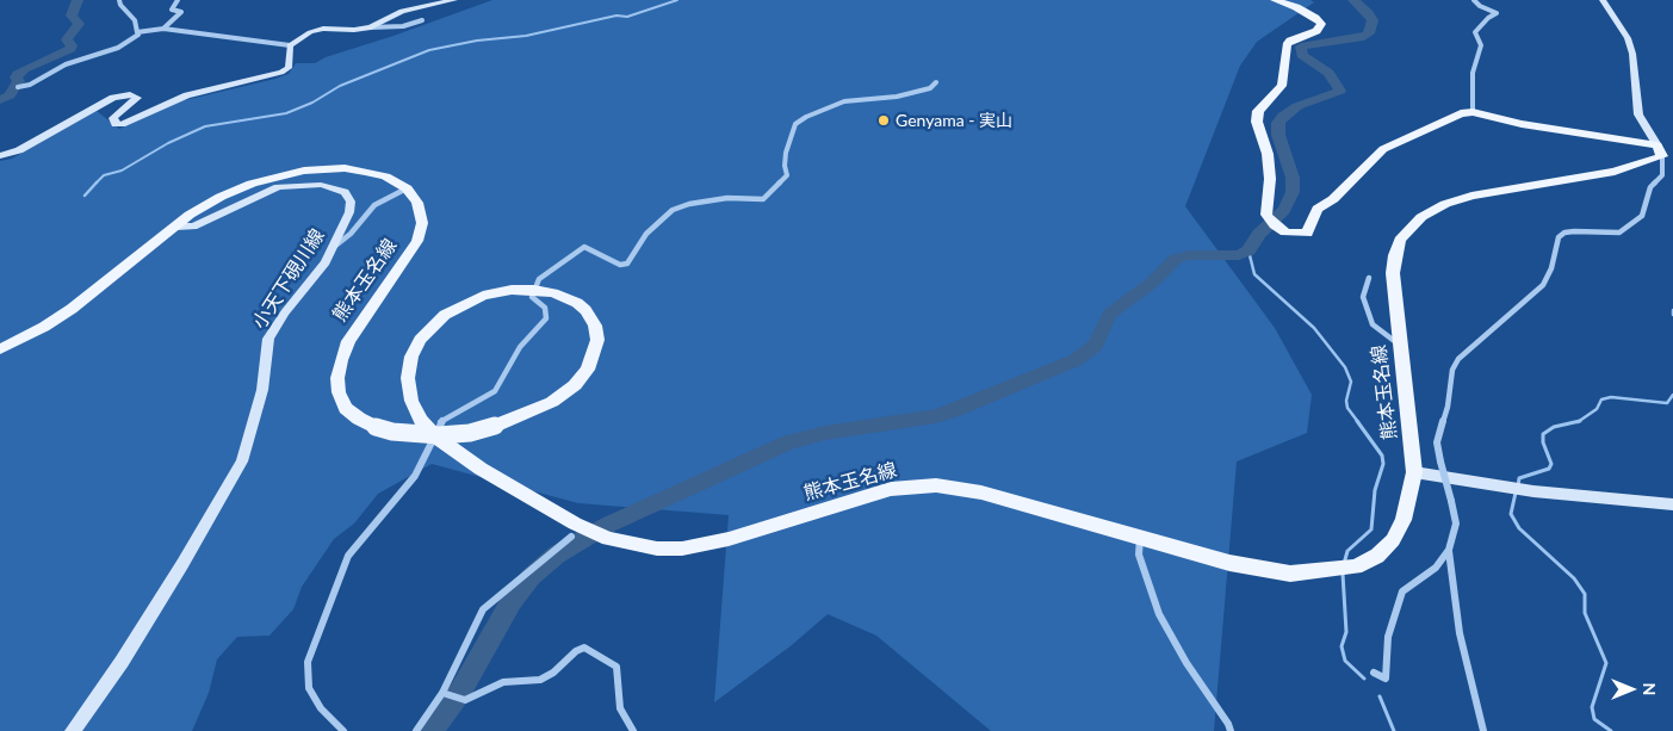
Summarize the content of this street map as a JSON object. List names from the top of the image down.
{
  "streets": {
    "main road": ["熊本玉名線"],
    "street": ["小天下硯川線"]
  },
  "places": ["Genyama - 実山"],
  "north": "right"
}
